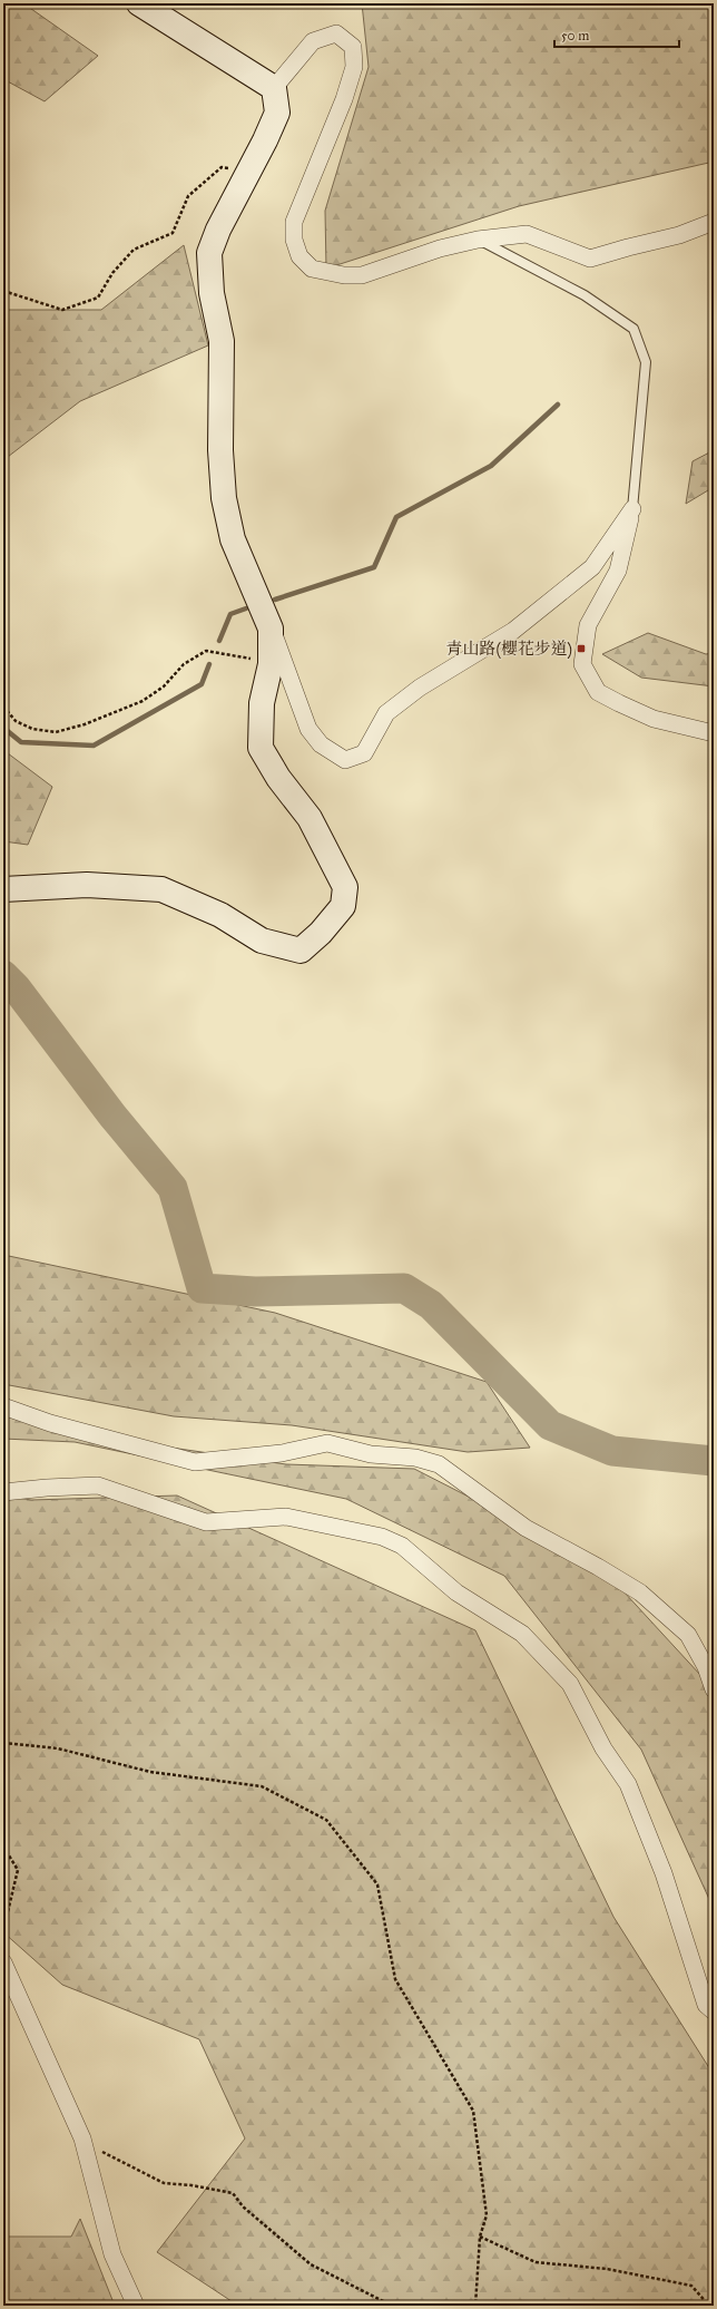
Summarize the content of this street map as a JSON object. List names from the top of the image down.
{
  "places": {
    "transit": ["青山路(櫻花步道)"]
  },
  "scale_bar": "50 m"
}
